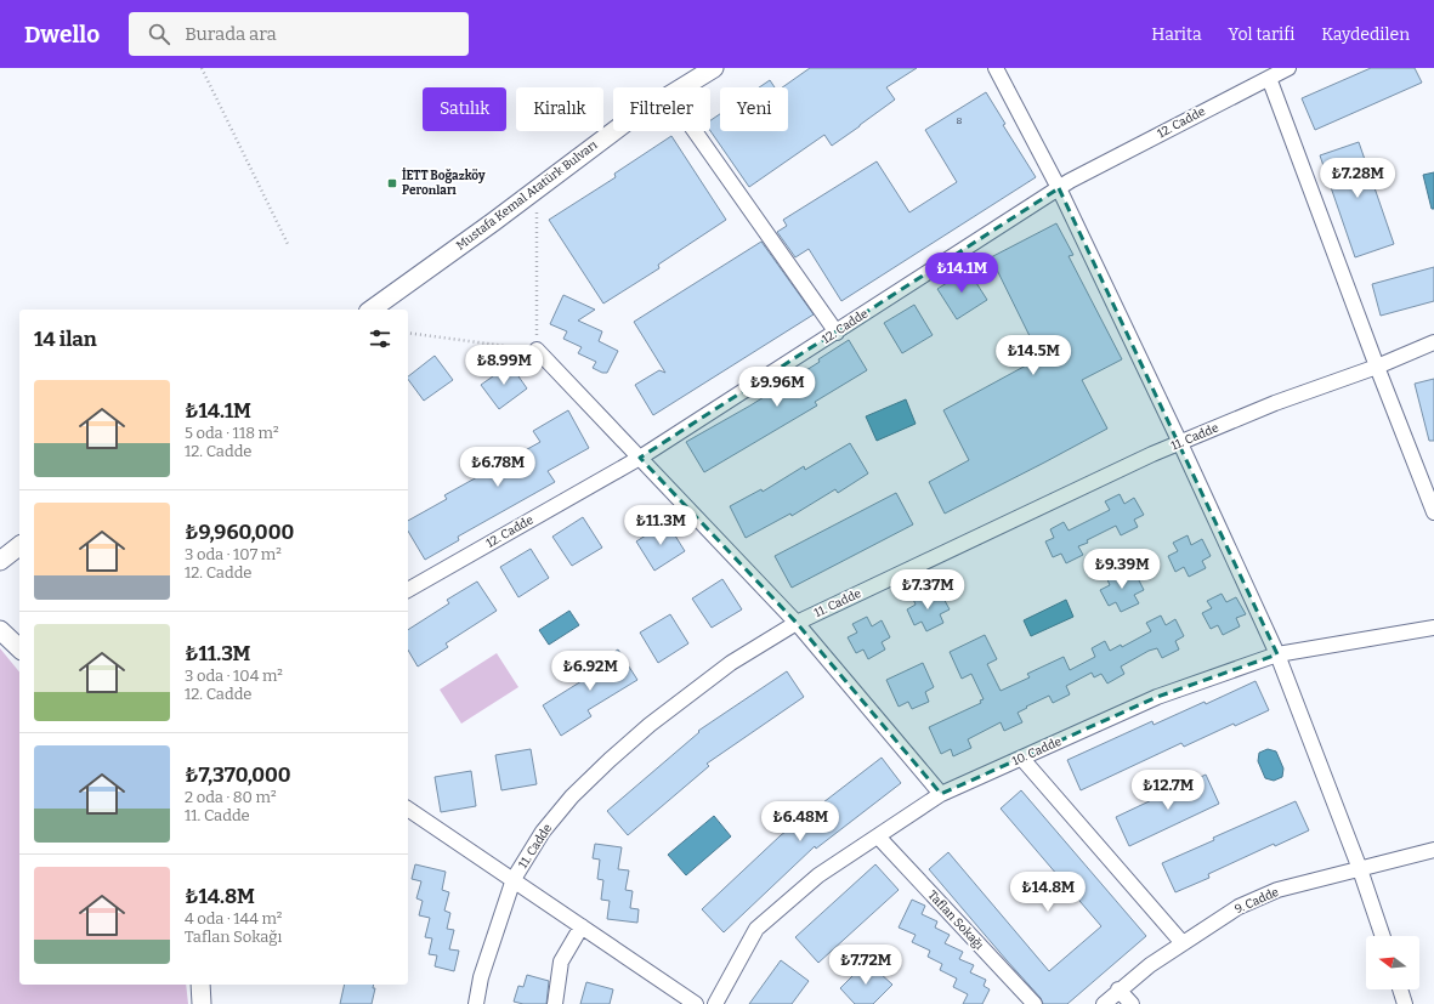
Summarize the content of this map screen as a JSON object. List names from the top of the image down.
{
  "streets": {
    "street": [
      "12. Cadde",
      "Mustafa Kemal Atatürk Bulvarı",
      "11. Cadde",
      "10. Cadde",
      "9. Cadde",
      "Taflan Sokağı"
    ]
  },
  "crossings": [
    ["10. Cadde", "Taflan Sokağı"]
  ],
  "places": {
    "transit": ["İETT Boğazköy Peronları"]
  },
  "house_numbers": ["8"],
  "north": "left",
  "page": {
    "header": "Dwello",
    "search": "Burada ara",
    "nav": ["Harita", "Yol tarifi", "Kaydedilen"],
    "chip": [
      "Satılık",
      "Kiralık",
      "Filtreler",
      "Yeni"
    ],
    "price": [
      "₺7.28M",
      "₺14.1M",
      "₺14.5M",
      "₺8.99M",
      "₺9.96M",
      "₺6.78M",
      "₺11.3M",
      "₺9.39M",
      "₺7.37M",
      "₺6.92M",
      "₺12.7M",
      "₺6.48M",
      "₺14.8M",
      "₺7.72M"
    ],
    "heading": "14 ilan",
    "list": [
      {
        "name": "₺14.1M",
        "note": "5 oda · 118 m² · 12. Cadde"
      },
      {
        "name": "₺9,960,000",
        "note": "3 oda · 107 m² · 12. Cadde"
      },
      {
        "name": "₺11.3M",
        "note": "3 oda · 104 m² · 12. Cadde"
      },
      {
        "name": "₺7,370,000",
        "note": "2 oda · 80 m² · 11. Cadde"
      },
      {
        "name": "₺14.8M",
        "note": "4 oda · 144 m² · Taflan Sokağı"
      }
    ]
  }
}
